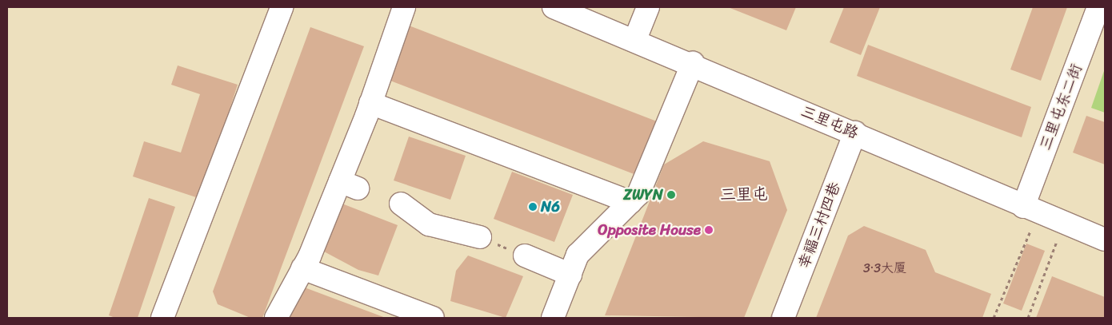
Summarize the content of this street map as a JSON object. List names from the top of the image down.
{
  "streets": {
    "street": ["三里屯东二街", "三里屯路", "幸福三村四巷"]
  },
  "crossings": [
    ["三里屯东二街", "三里屯路"],
    ["三里屯路", "幸福三村四巷"]
  ],
  "districts": ["三里屯"],
  "places": ["ZWYN", "N6", "Opposite House"],
  "house_numbers": ["3·3大厦"]
}
